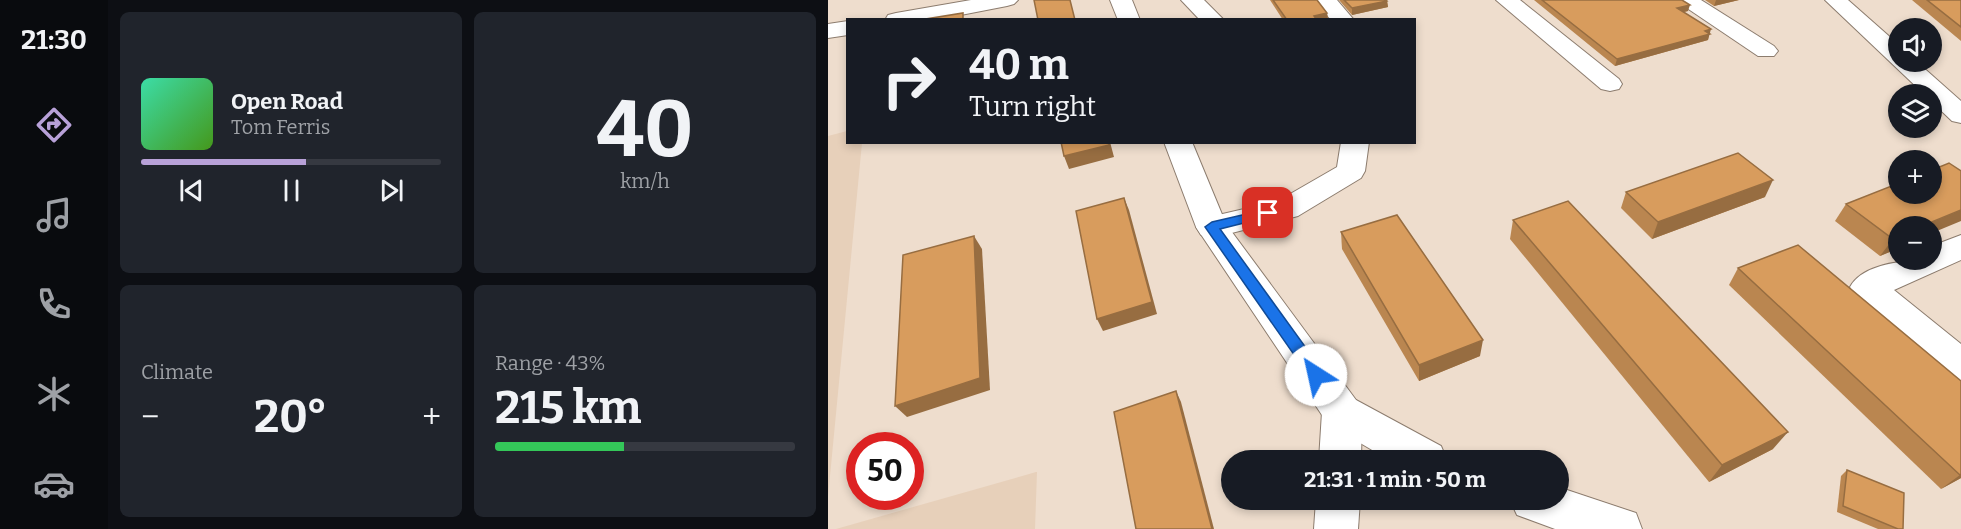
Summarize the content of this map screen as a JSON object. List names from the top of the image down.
{
  "page": {
    "tabs": "21:30",
    "tile": [
      ["40", "km/h"],
      "Climate",
      ["Range · 43%", "215 km"]
    ],
    "map_buttons": ["+", "−"],
    "turn": ["40 m", "Turn right"],
    "song": ["Open Road", "Tom Ferris"],
    "heat": ["−", "20°", "+"],
    "limit": "50",
    "trip": "21:31 · 1 min · 50 m"
  }
}
